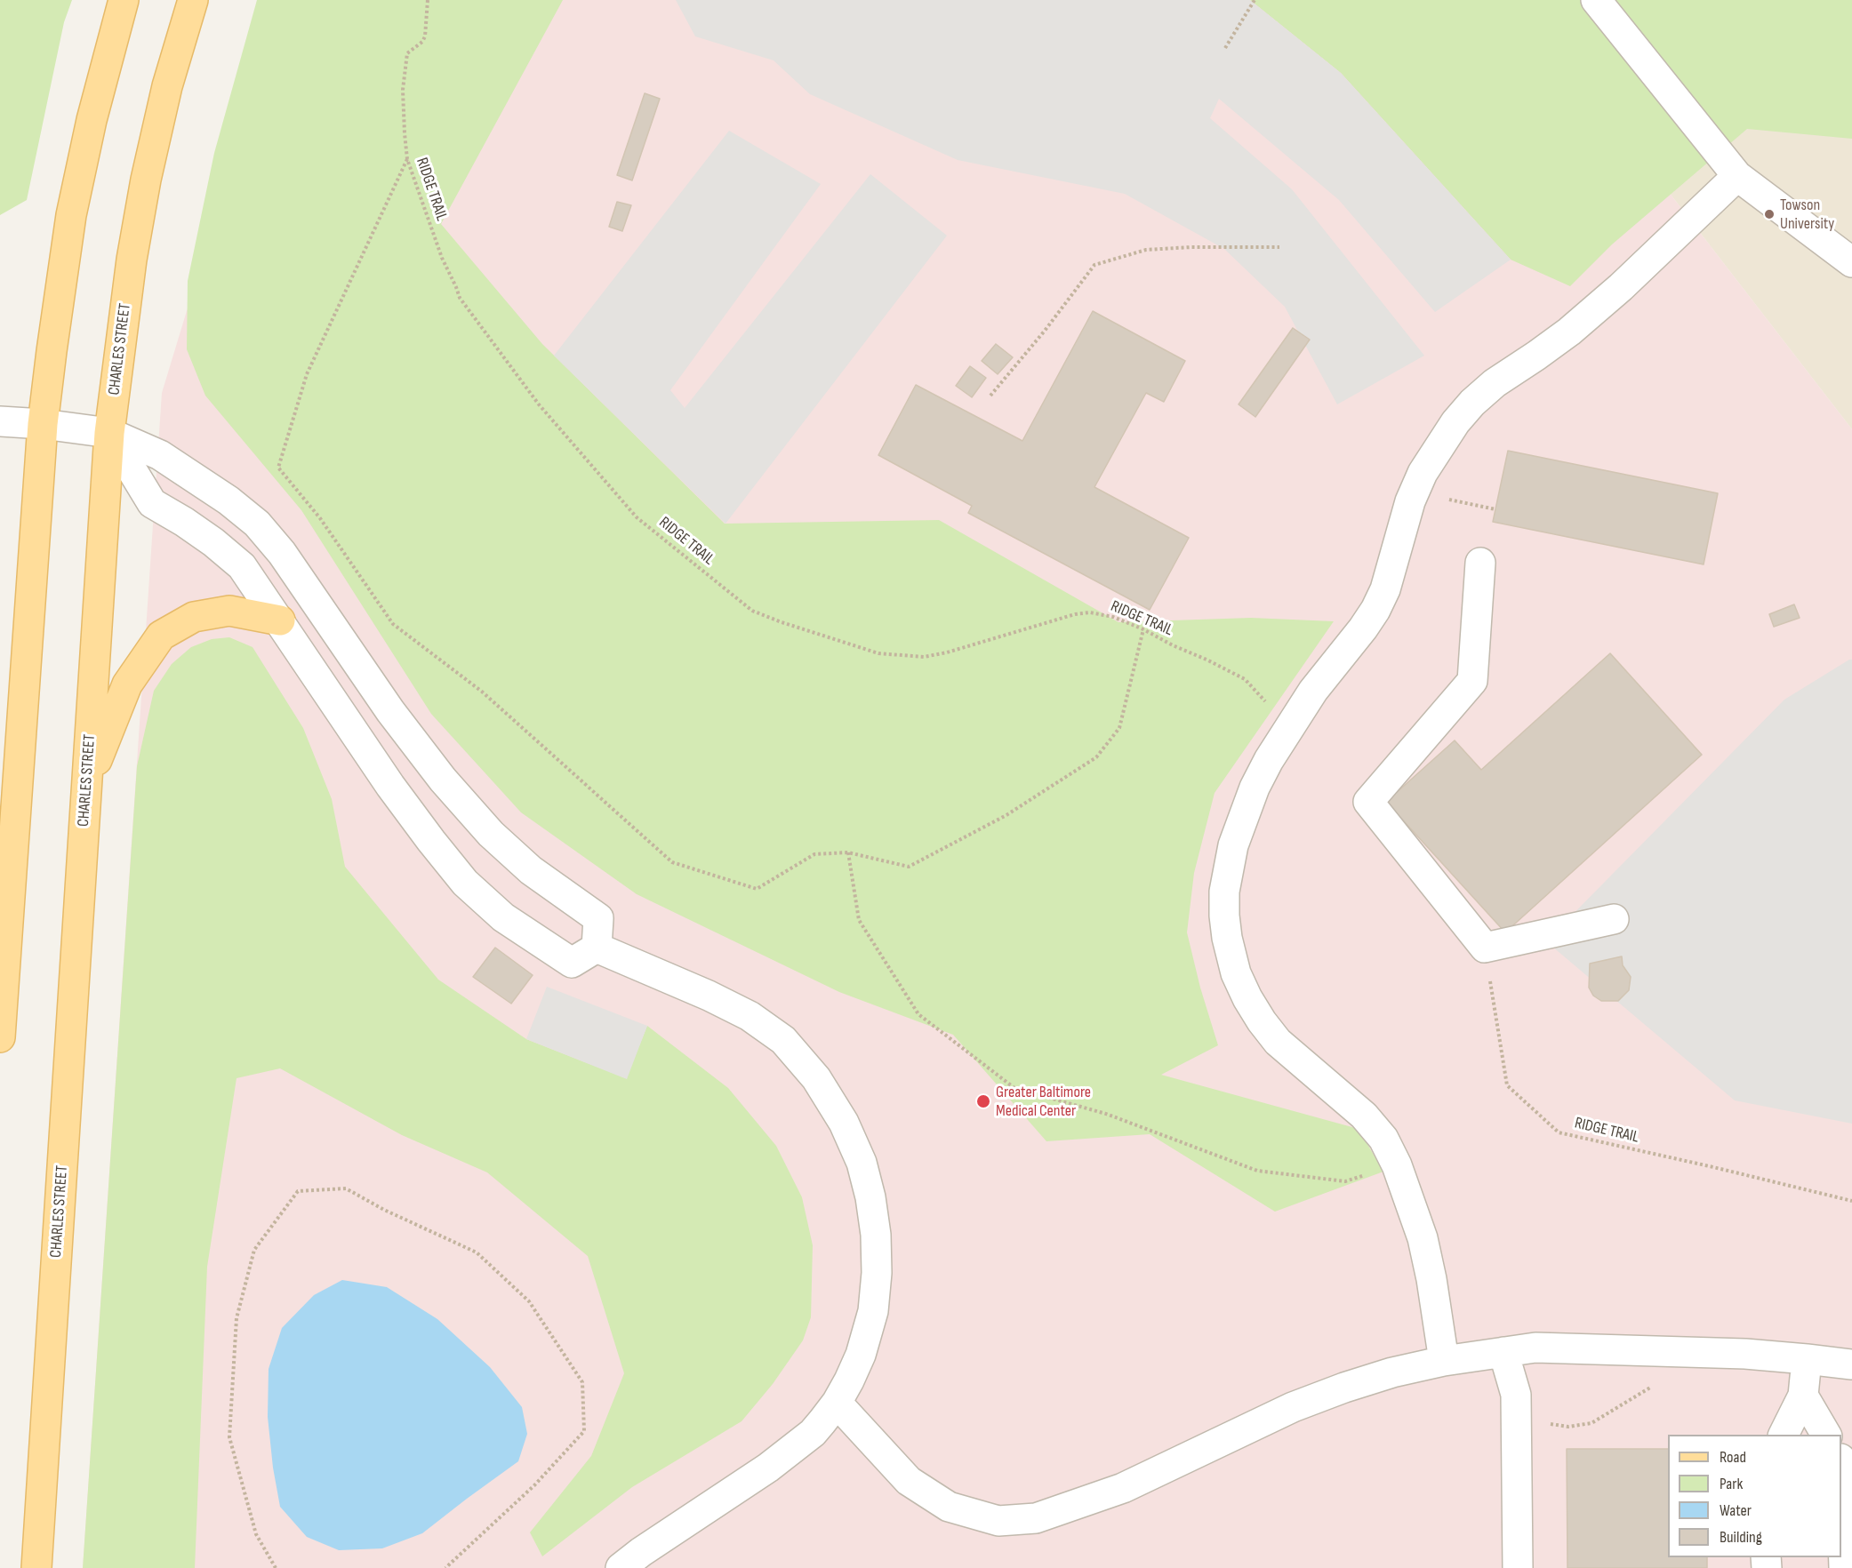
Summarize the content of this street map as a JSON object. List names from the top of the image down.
{
  "streets": {
    "main road": ["CHARLES STREET"],
    "path": ["RIDGE TRAIL"]
  },
  "places": ["Towson University", "Greater Baltimore Medical Center"],
  "legend": [
    "Road",
    "Park",
    "Water",
    "Building"
  ]
}
